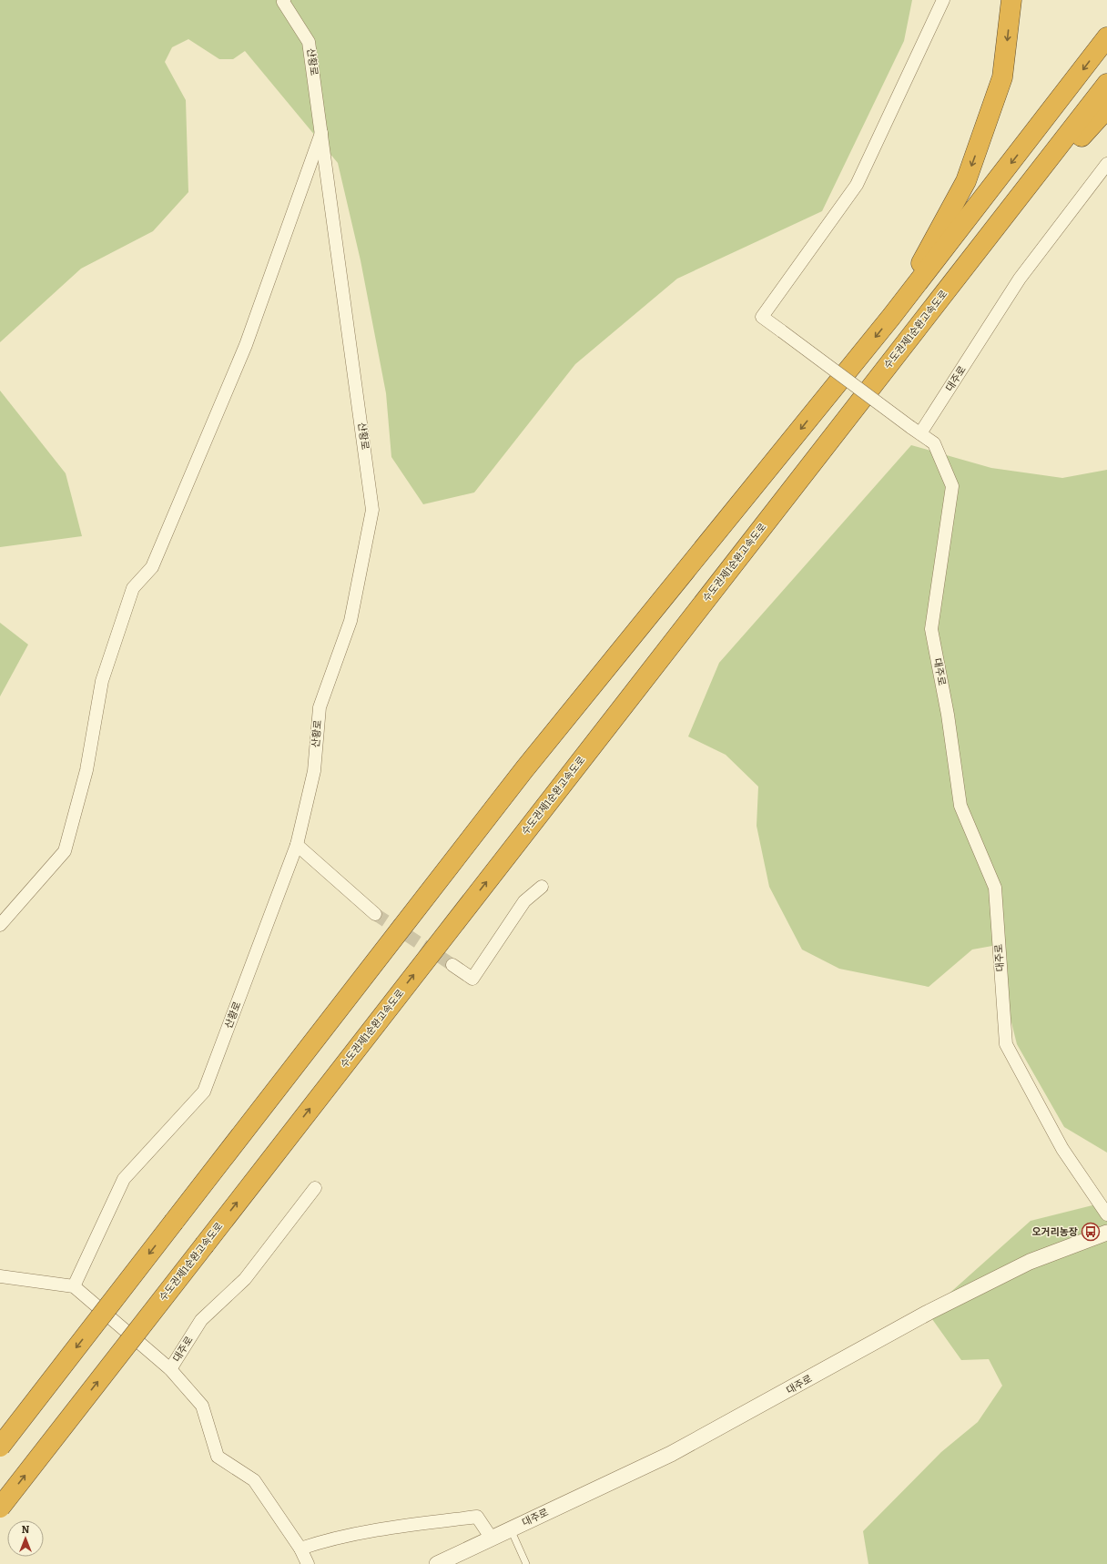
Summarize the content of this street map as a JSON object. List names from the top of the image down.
{
  "streets": {
    "highway": ["수도권제1순환고속도로"],
    "street": ["산황로", "대주로"]
  },
  "places": {
    "bus stop": ["오거리농장"]
  },
  "north": "top"
}
